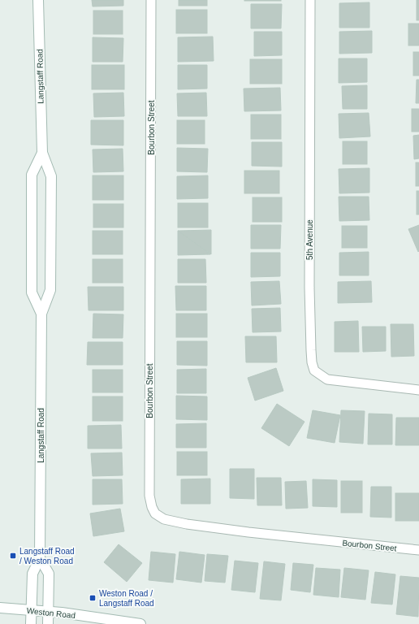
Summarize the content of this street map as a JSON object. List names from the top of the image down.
{
  "streets": {
    "main road": ["Langstaff Road", "Weston Road"],
    "street": ["Bourbon Street", "5th Avenue"]
  },
  "crossings": [
    ["Langstaff Road", "Weston Road"]
  ],
  "places": {
    "transit": ["Langstaff Road / Weston Road", "Weston Road / Langstaff Road"]
  }
}
